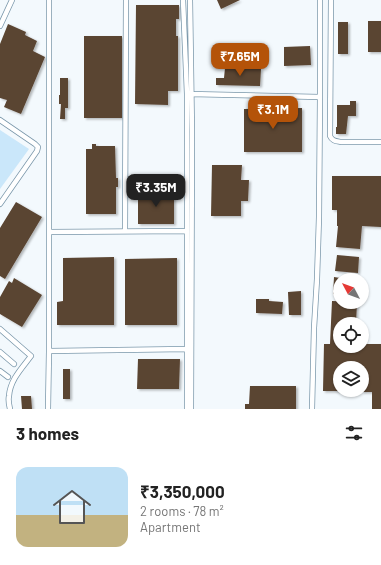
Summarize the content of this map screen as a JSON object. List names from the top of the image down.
{
  "north": "top left",
  "page": {
    "price": ["₹7.65M", "₹3.1M", "₹3.35M"],
    "heading": "3 homes",
    "list": [
      {
        "name": "₹3,350,000",
        "note": "2 rooms · 78 m² · Apartment"
      }
    ]
  }
}
